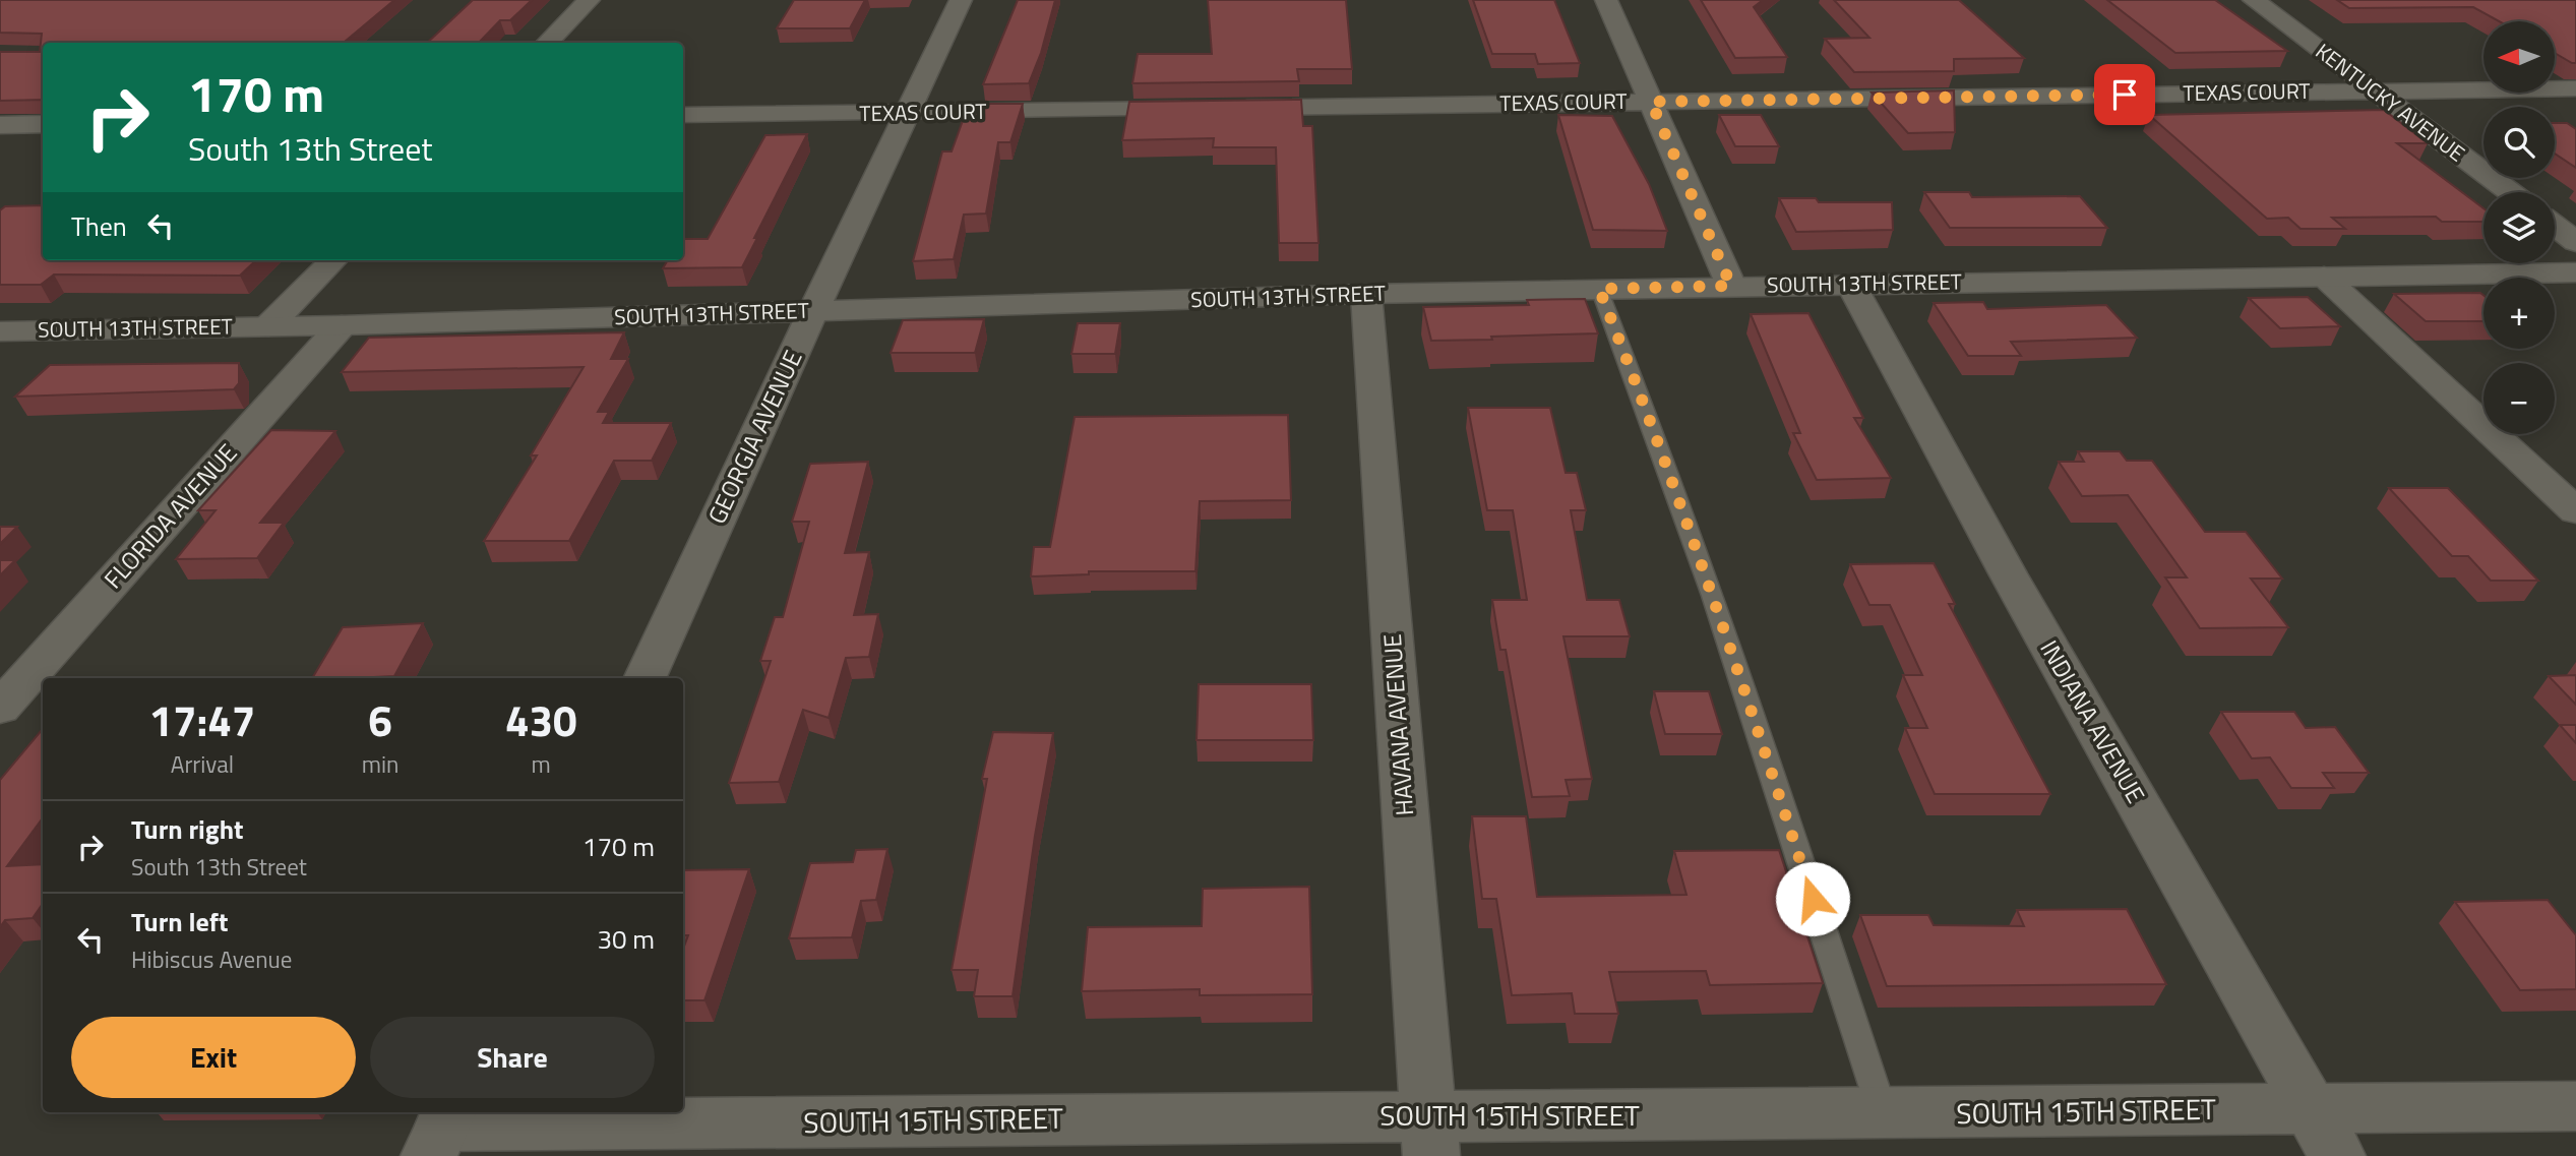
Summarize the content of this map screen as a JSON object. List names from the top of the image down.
{
  "streets": {
    "street": [
      "TEXAS COURT",
      "KENTUCKY AVENUE",
      "SOUTH 13TH STREET",
      "GEORGIA AVENUE",
      "FLORIDA AVENUE",
      "INDIANA AVENUE",
      "HAVANA AVENUE",
      "SOUTH 15TH STREET"
    ]
  },
  "crossings": [
    ["TEXAS COURT", "KENTUCKY AVENUE"],
    ["TEXAS COURT", "GEORGIA AVENUE"],
    ["SOUTH 13TH STREET", "GEORGIA AVENUE"],
    ["SOUTH 13TH STREET", "FLORIDA AVENUE"],
    ["SOUTH 13TH STREET", "INDIANA AVENUE"],
    ["SOUTH 13TH STREET", "HAVANA AVENUE"],
    ["INDIANA AVENUE", "SOUTH 15TH STREET"],
    ["HAVANA AVENUE", "SOUTH 15TH STREET"]
  ],
  "north": "left",
  "page": {
    "map_buttons": ["+", "−"],
    "turn": ["170 m", "South 13th Street"],
    "then": "Then",
    "eta": [
      "17:47",
      "Arrival",
      "6",
      "min",
      "430",
      "m"
    ],
    "list": [
      {
        "name": "Turn right",
        "note": "South 13th Street",
        "value": "170 m"
      },
      {
        "name": "Turn left",
        "note": "Hibiscus Avenue",
        "value": "30 m"
      }
    ],
    "buttons": ["Exit", "Share"]
  }
}
